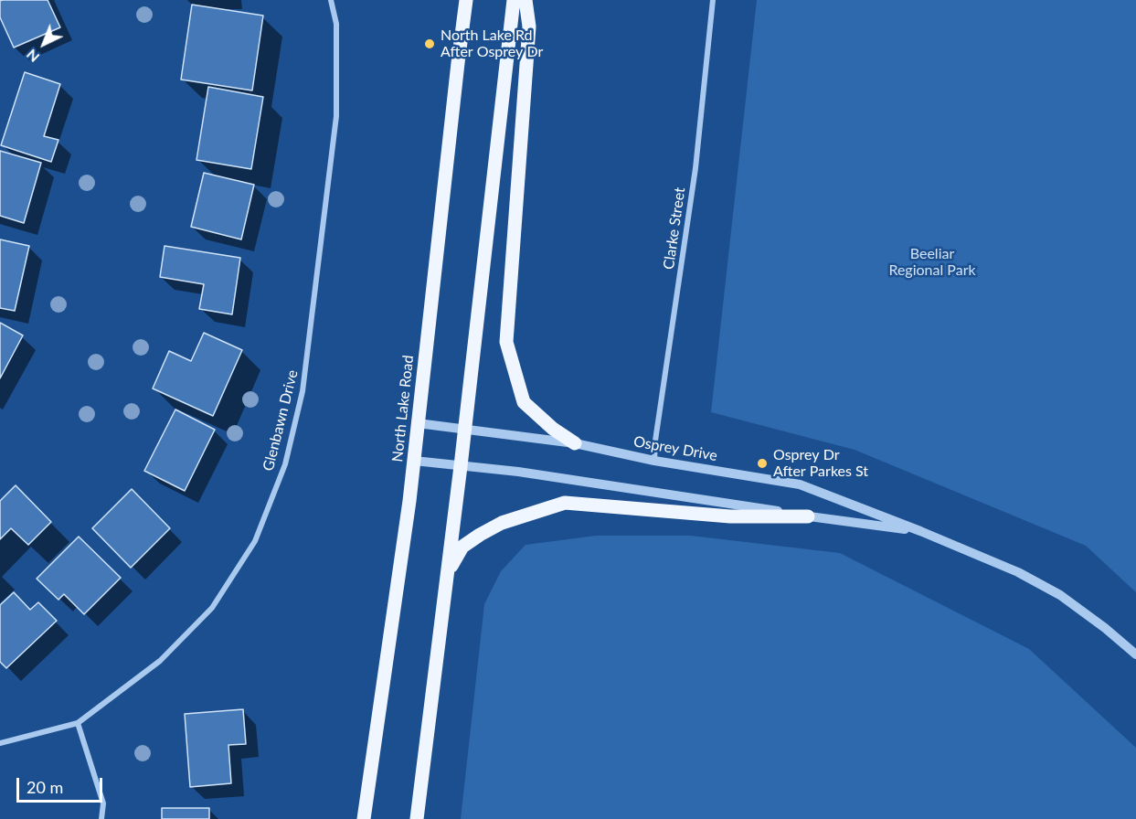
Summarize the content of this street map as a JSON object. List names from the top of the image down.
{
  "streets": {
    "main road": ["North Lake Road"],
    "street": ["Clarke Street", "Glenbawn Drive", "Osprey Drive"]
  },
  "crossings": [
    ["Clarke Street", "Osprey Drive"],
    ["North Lake Road", "Osprey Drive"]
  ],
  "parks": ["Beeliar Regional Park"],
  "places": ["North Lake Rd After Osprey Dr", "Osprey Dr After Parkes St"],
  "scale_bar": "20 m",
  "north": "bottom left"
}
